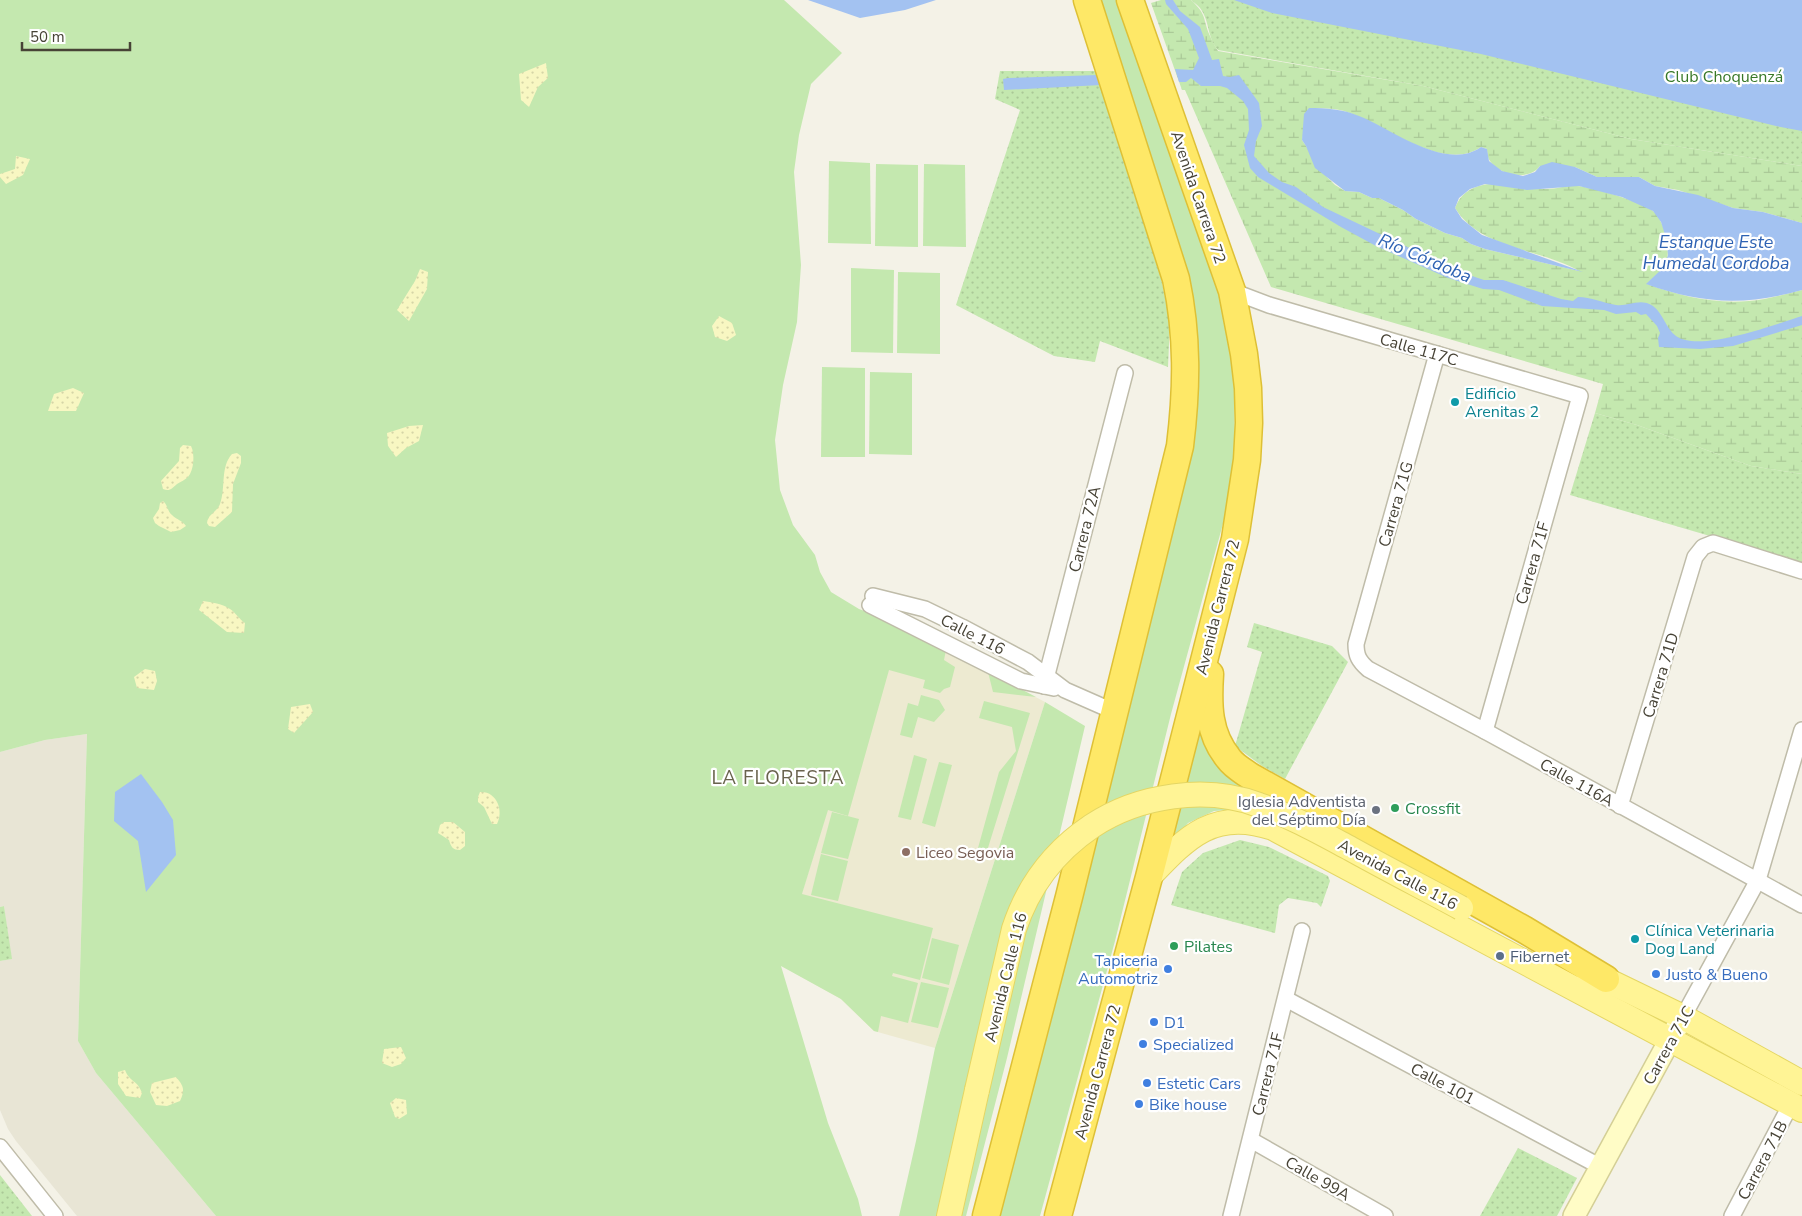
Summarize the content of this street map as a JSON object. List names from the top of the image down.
{
  "streets": {
    "highway": ["Avenida Carrera 72"],
    "main road": ["Avenida Calle 116"],
    "street": [
      "Calle 117C",
      "Carrera 71G",
      "Carrera 72A",
      "Carrera 71F",
      "Calle 116",
      "Carrera 71D",
      "Calle 116A",
      "Carrera 71C",
      "Calle 101",
      "Carrera 71B",
      "Calle 99A"
    ]
  },
  "crossings": [
    ["Avenida Carrera 72", "Calle 117C"],
    ["Avenida Carrera 72", "Avenida Calle 116"],
    ["Calle 117C", "Carrera 71G"],
    ["Calle 117C", "Carrera 71F"],
    ["Carrera 71G", "Calle 116A"],
    ["Carrera 72A", "Calle 116"],
    ["Carrera 71F", "Calle 116A"],
    ["Carrera 71F", "Calle 101"],
    ["Carrera 71F", "Calle 99A"],
    ["Carrera 71D", "Calle 116A"],
    ["Calle 116A", "Carrera 71C"],
    ["Avenida Calle 116", "Carrera 71C"],
    ["Avenida Calle 116", "Carrera 71B"],
    ["Carrera 71C", "Calle 101"]
  ],
  "districts": ["LA FLORESTA"],
  "water": ["Estanque Este Humedal Cordoba", "Río Córdoba"],
  "parks": ["Club Choquenzá"],
  "places": [
    "Edificio Arenitas 2",
    "Crossfit",
    "Iglesia Adventista del Séptimo Día",
    "Liceo Segovia",
    "Clínica Veterinaria Dog Land",
    "Pilates",
    "Fibernet",
    "Tapiceria Automotriz",
    "Justo & Bueno",
    "D1",
    "Specialized",
    "Estetic Cars",
    "Bike house"
  ],
  "scale_bar": "50 m"
}
